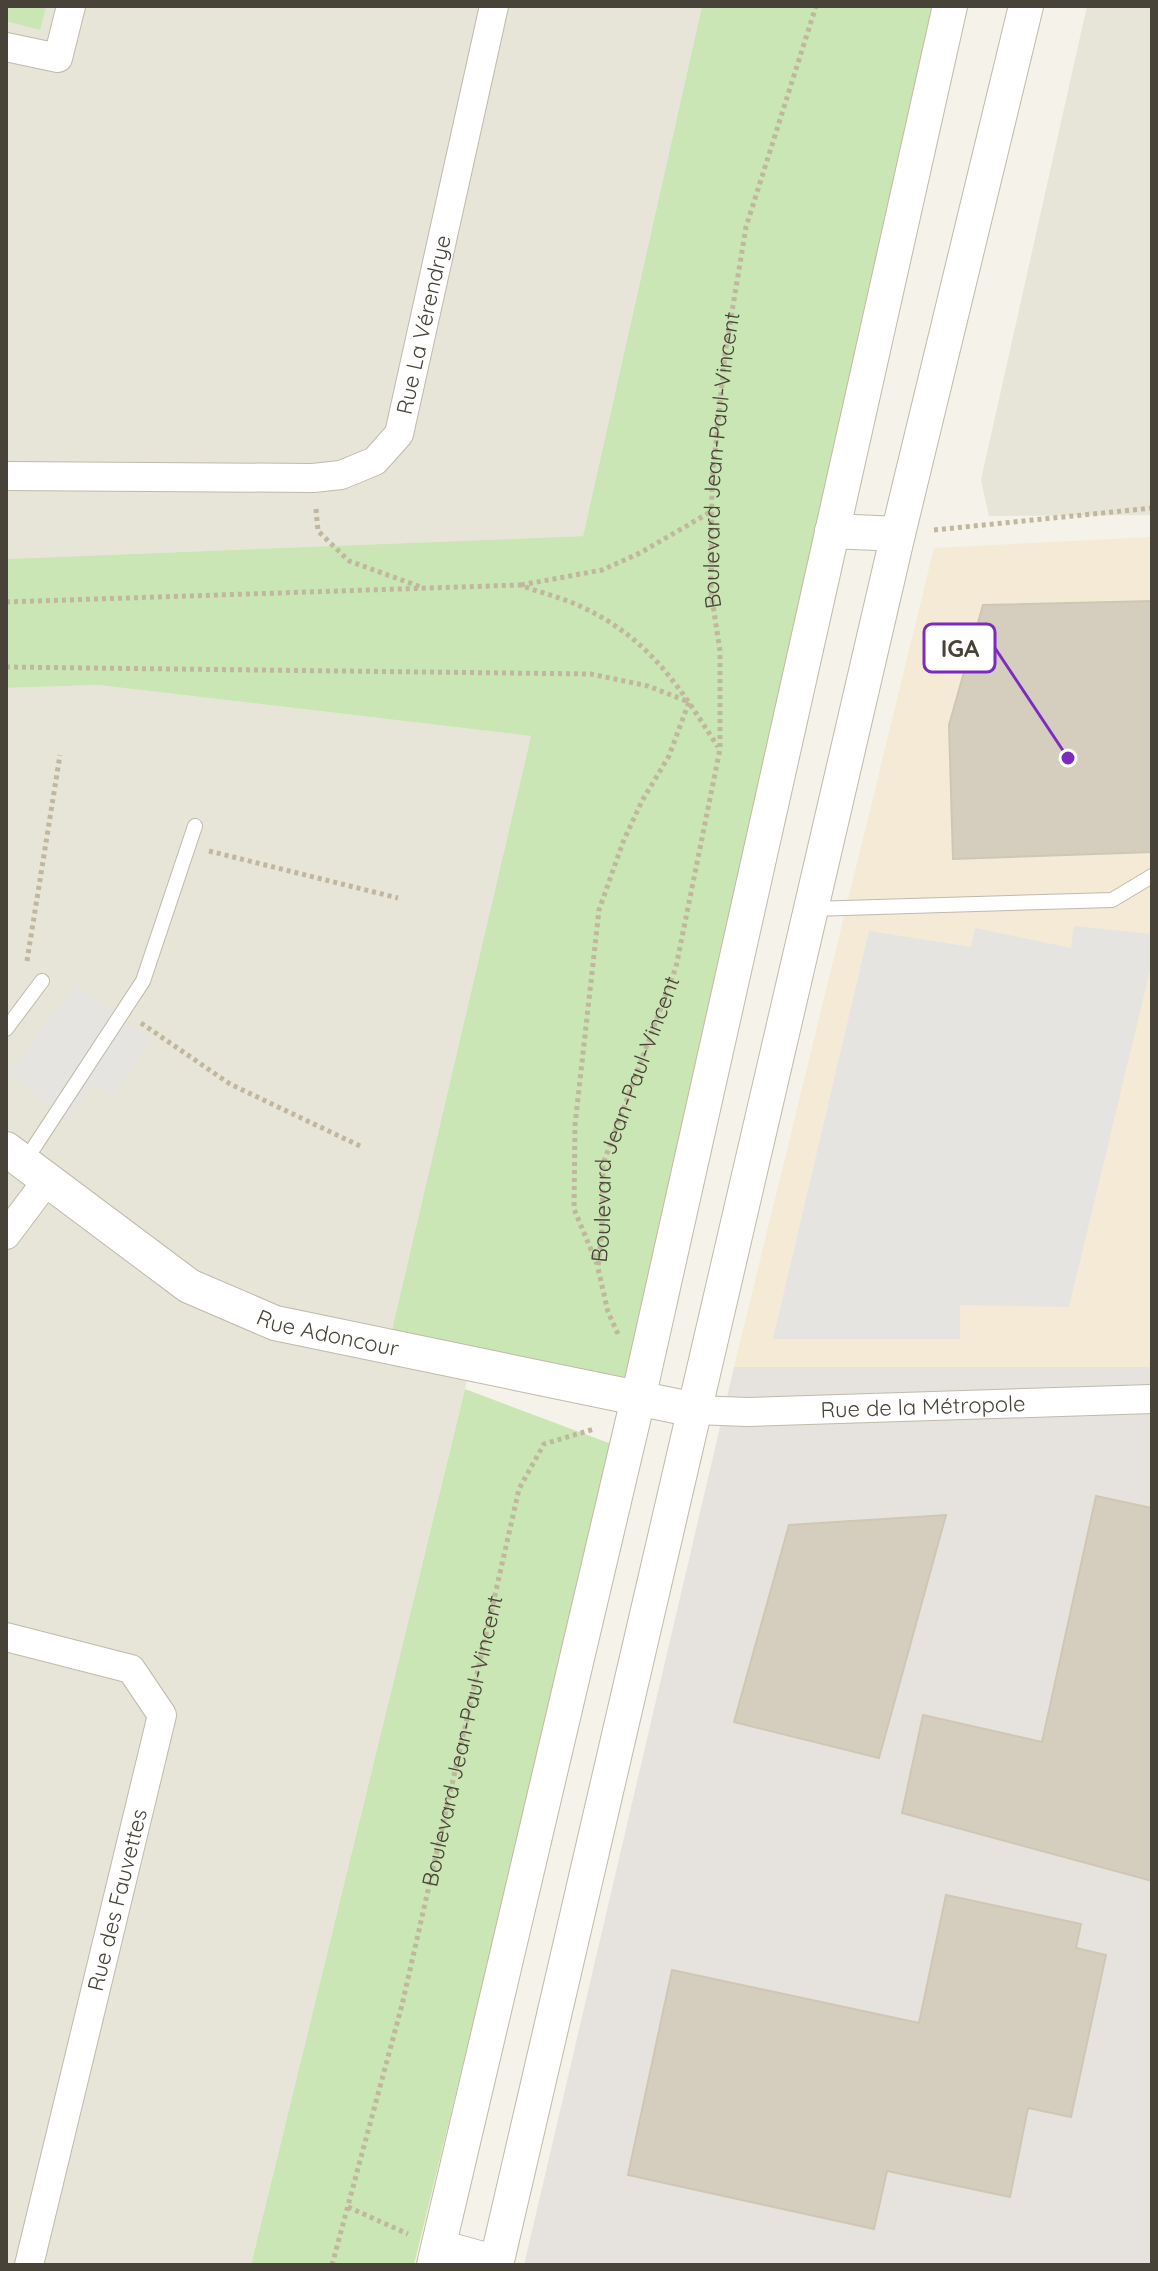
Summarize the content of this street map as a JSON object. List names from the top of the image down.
{
  "streets": {
    "street": [
      "Rue La Vérendrye",
      "Rue Adoncour",
      "Rue de la Métropole",
      "Rue des Fauvettes"
    ],
    "path": ["Boulevard Jean-Paul-Vincent"]
  },
  "crossings": [
    ["Boulevard Jean-Paul-Vincent", "Rue Adoncour"],
    ["Rue Adoncour", "Rue de la Métropole"]
  ],
  "places": ["IGA"]
}
